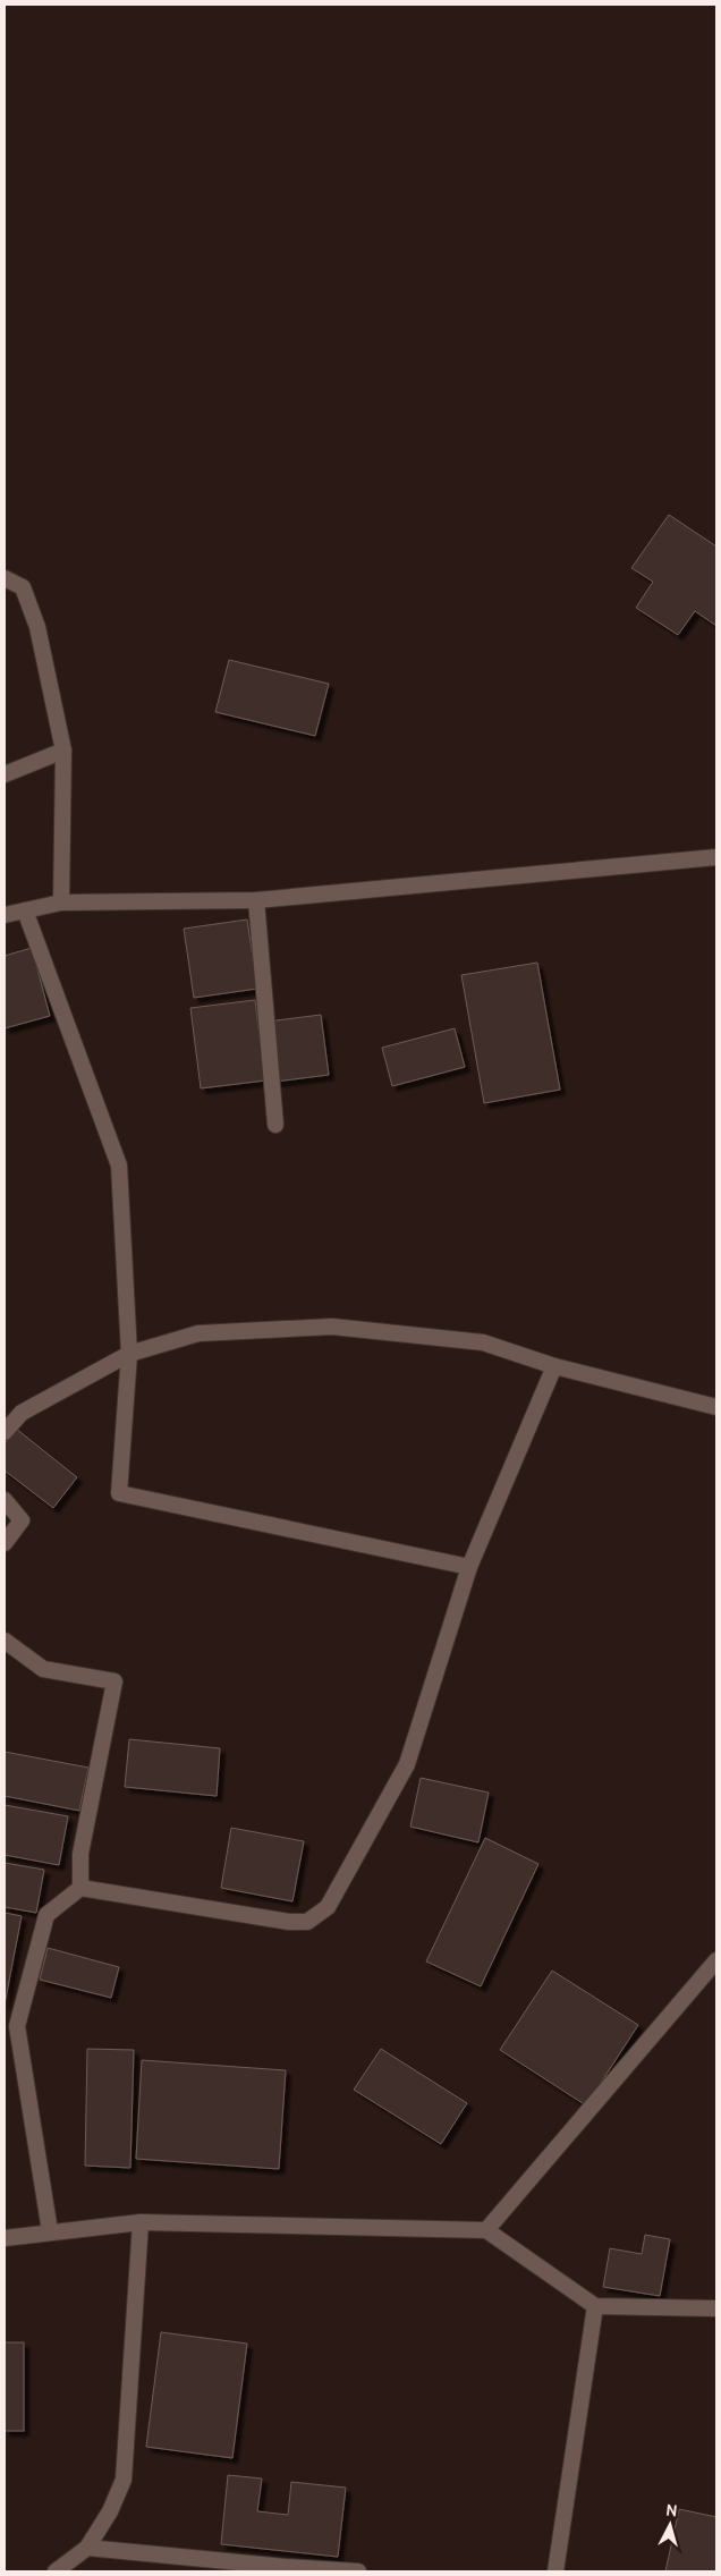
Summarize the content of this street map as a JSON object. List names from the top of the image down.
{
  "north": "top"
}
